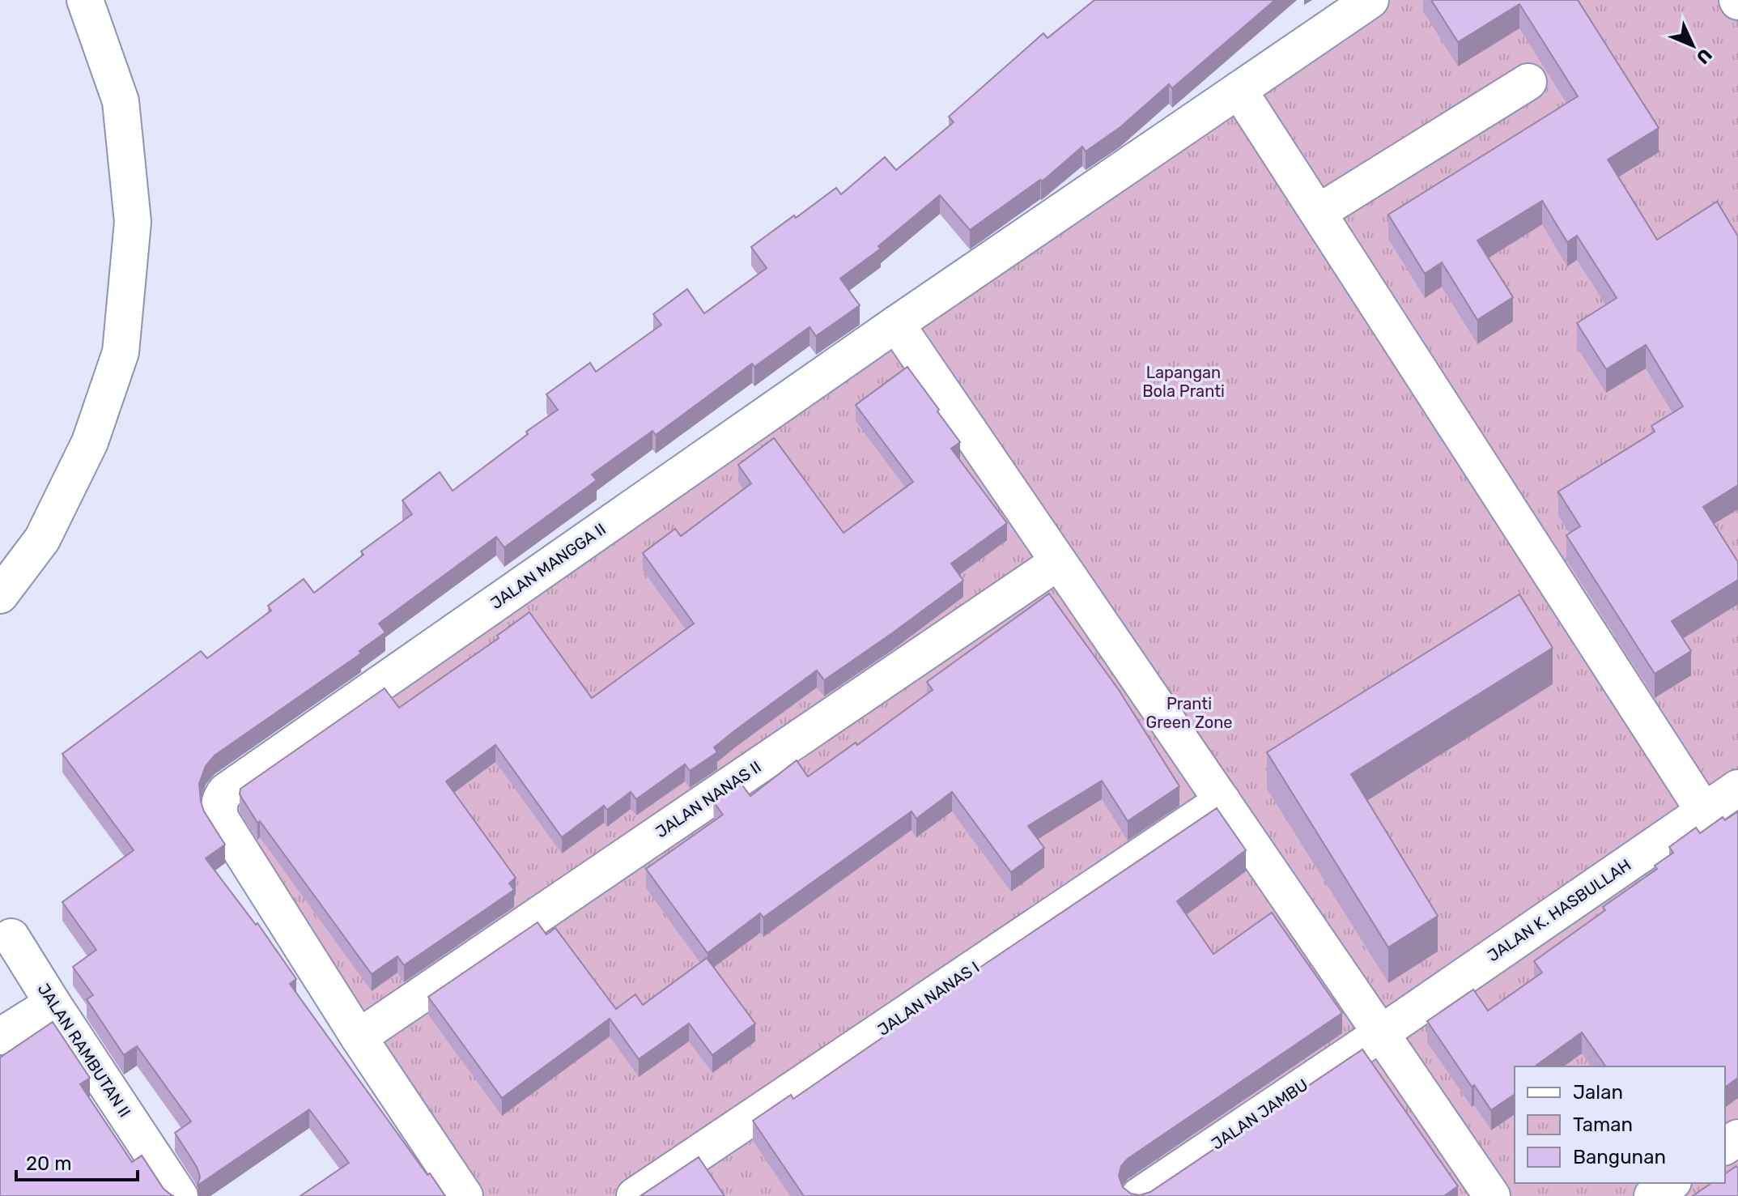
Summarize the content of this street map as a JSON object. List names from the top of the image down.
{
  "streets": {
    "street": [
      "JALAN MANGGA II",
      "JALAN NANAS II",
      "JALAN K. HASBULLAH",
      "JALAN NANAS I",
      "JALAN RAMBUTAN II",
      "JALAN JAMBU"
    ]
  },
  "crossings": [
    ["JALAN MANGGA II", "JALAN NANAS II"],
    ["JALAN K. HASBULLAH", "JALAN JAMBU"]
  ],
  "parks": ["Lapangan Bola Pranti", "Pranti Green Zone"],
  "legend": ["Jalan", "Taman", "Bangunan"],
  "scale_bar": "20 m",
  "north": "bottom right"
}
